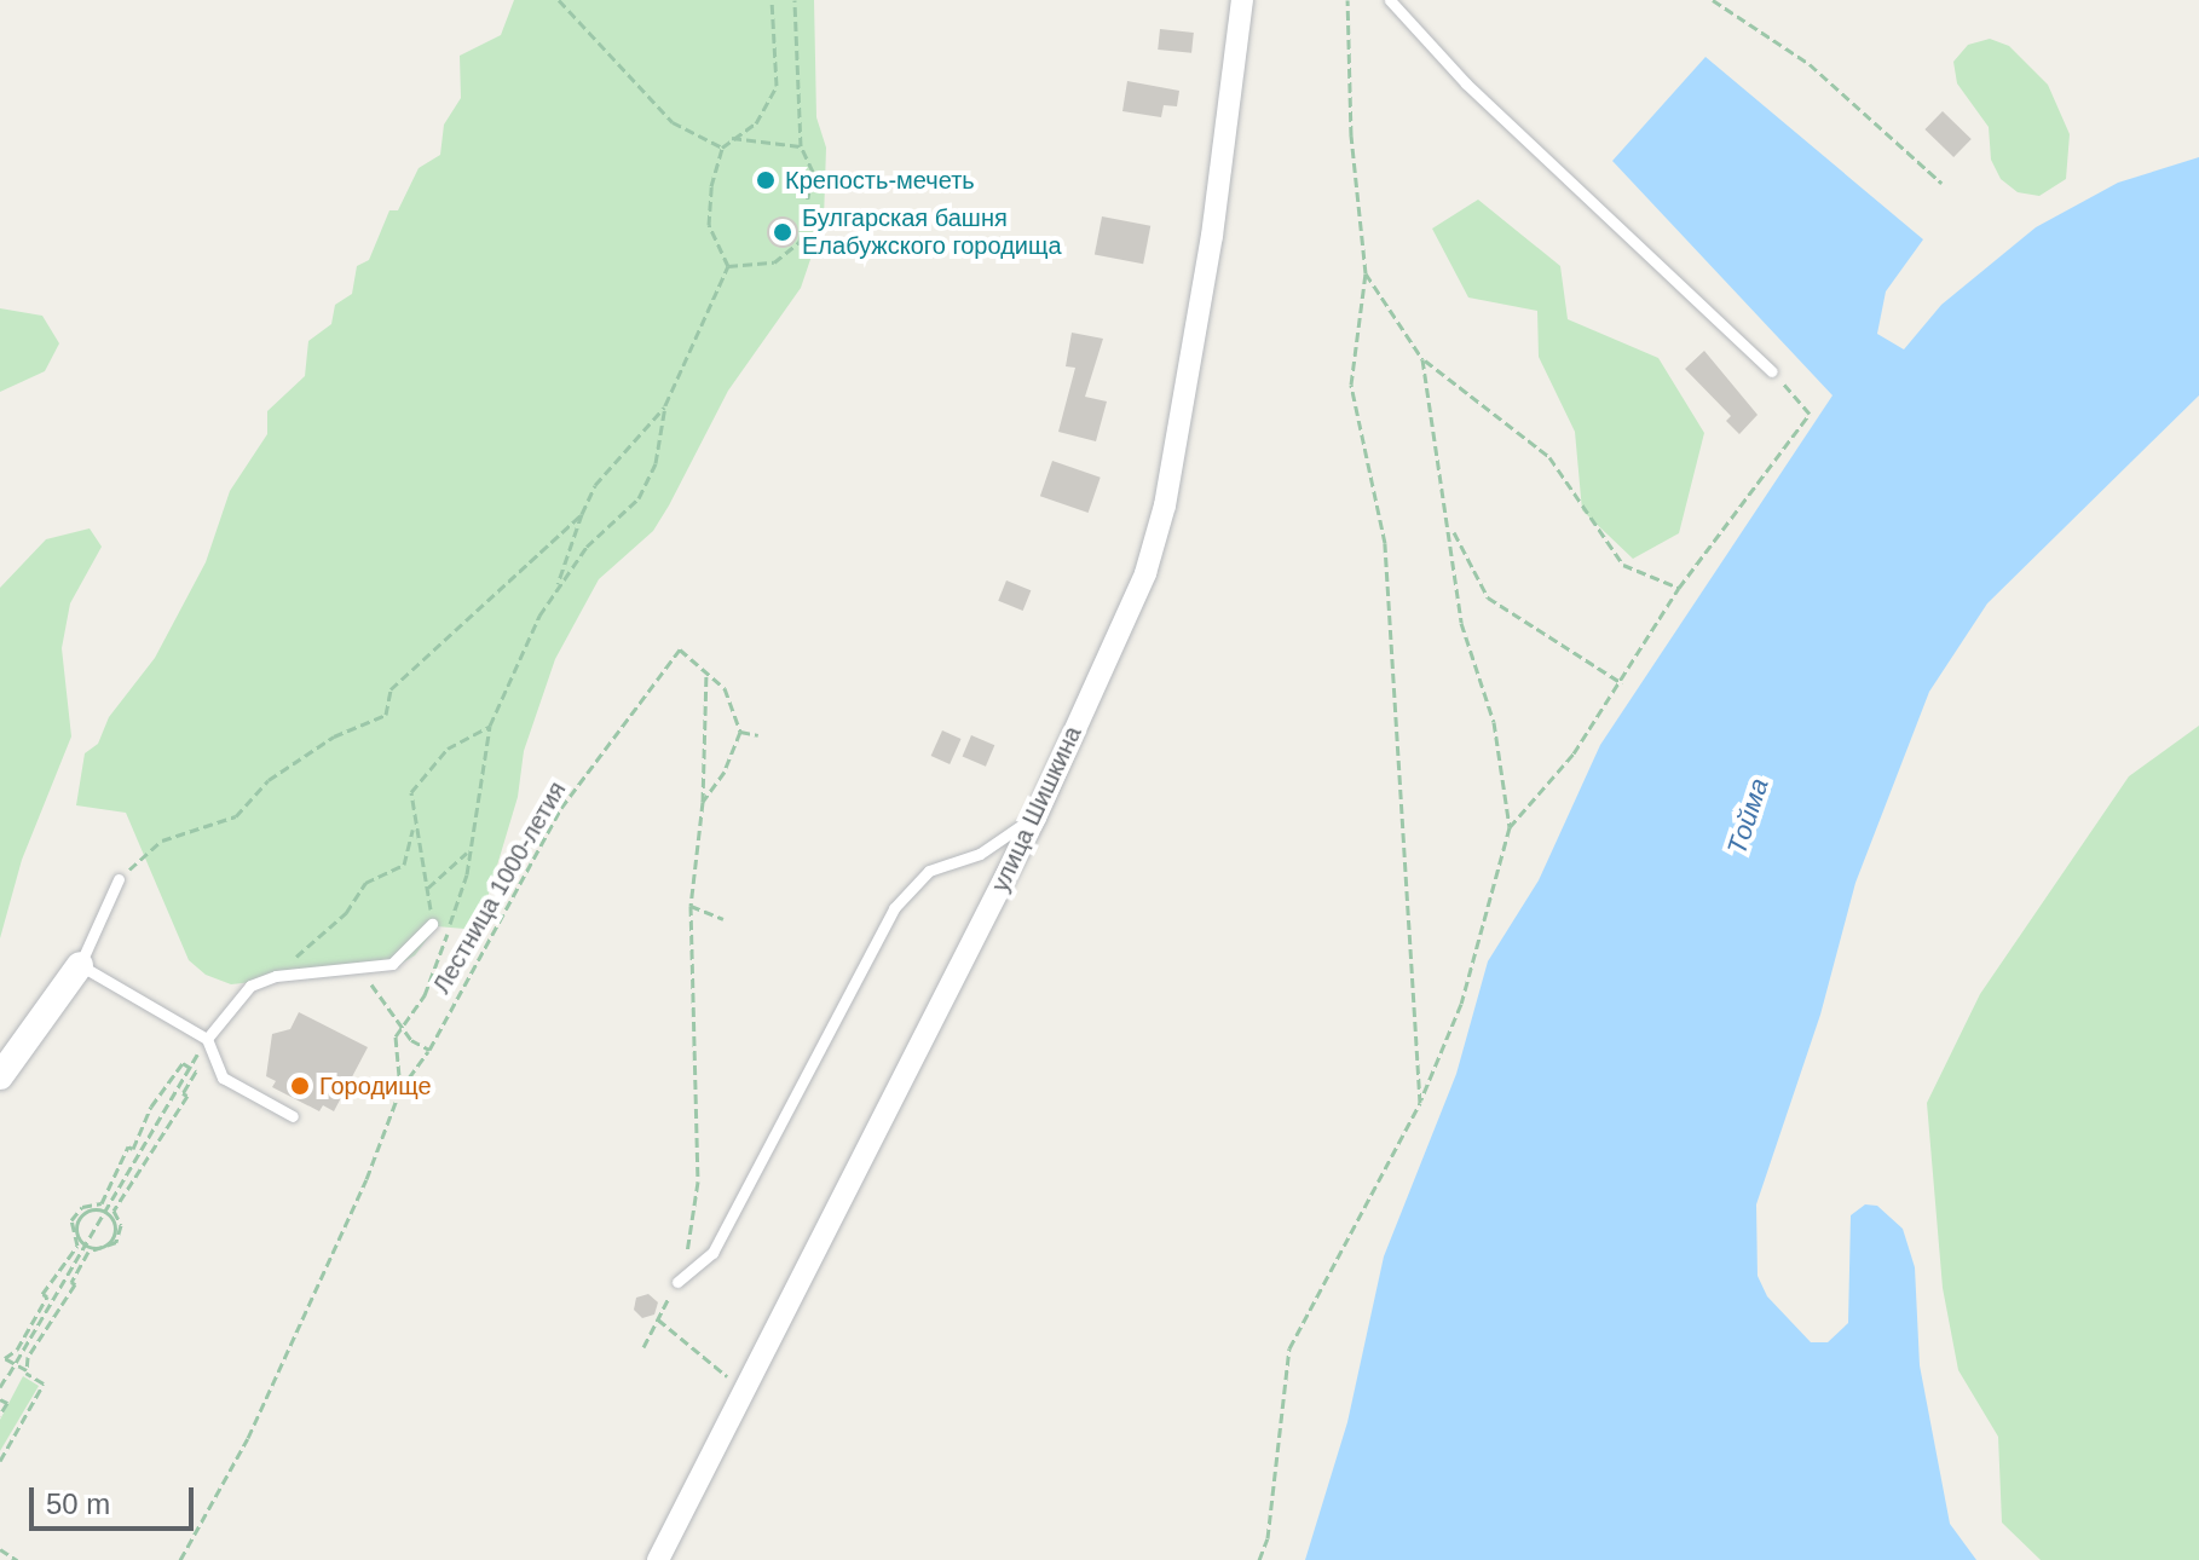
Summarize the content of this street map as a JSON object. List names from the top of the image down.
{
  "streets": {
    "street": ["улица Шишкина"],
    "path": ["Лестница 1000-летия"]
  },
  "water": ["Тойма"],
  "places": ["Крепость-мечеть", "Булгарская башня Елабужского городища", "Городище"],
  "scale_bar": "50 m"
}
